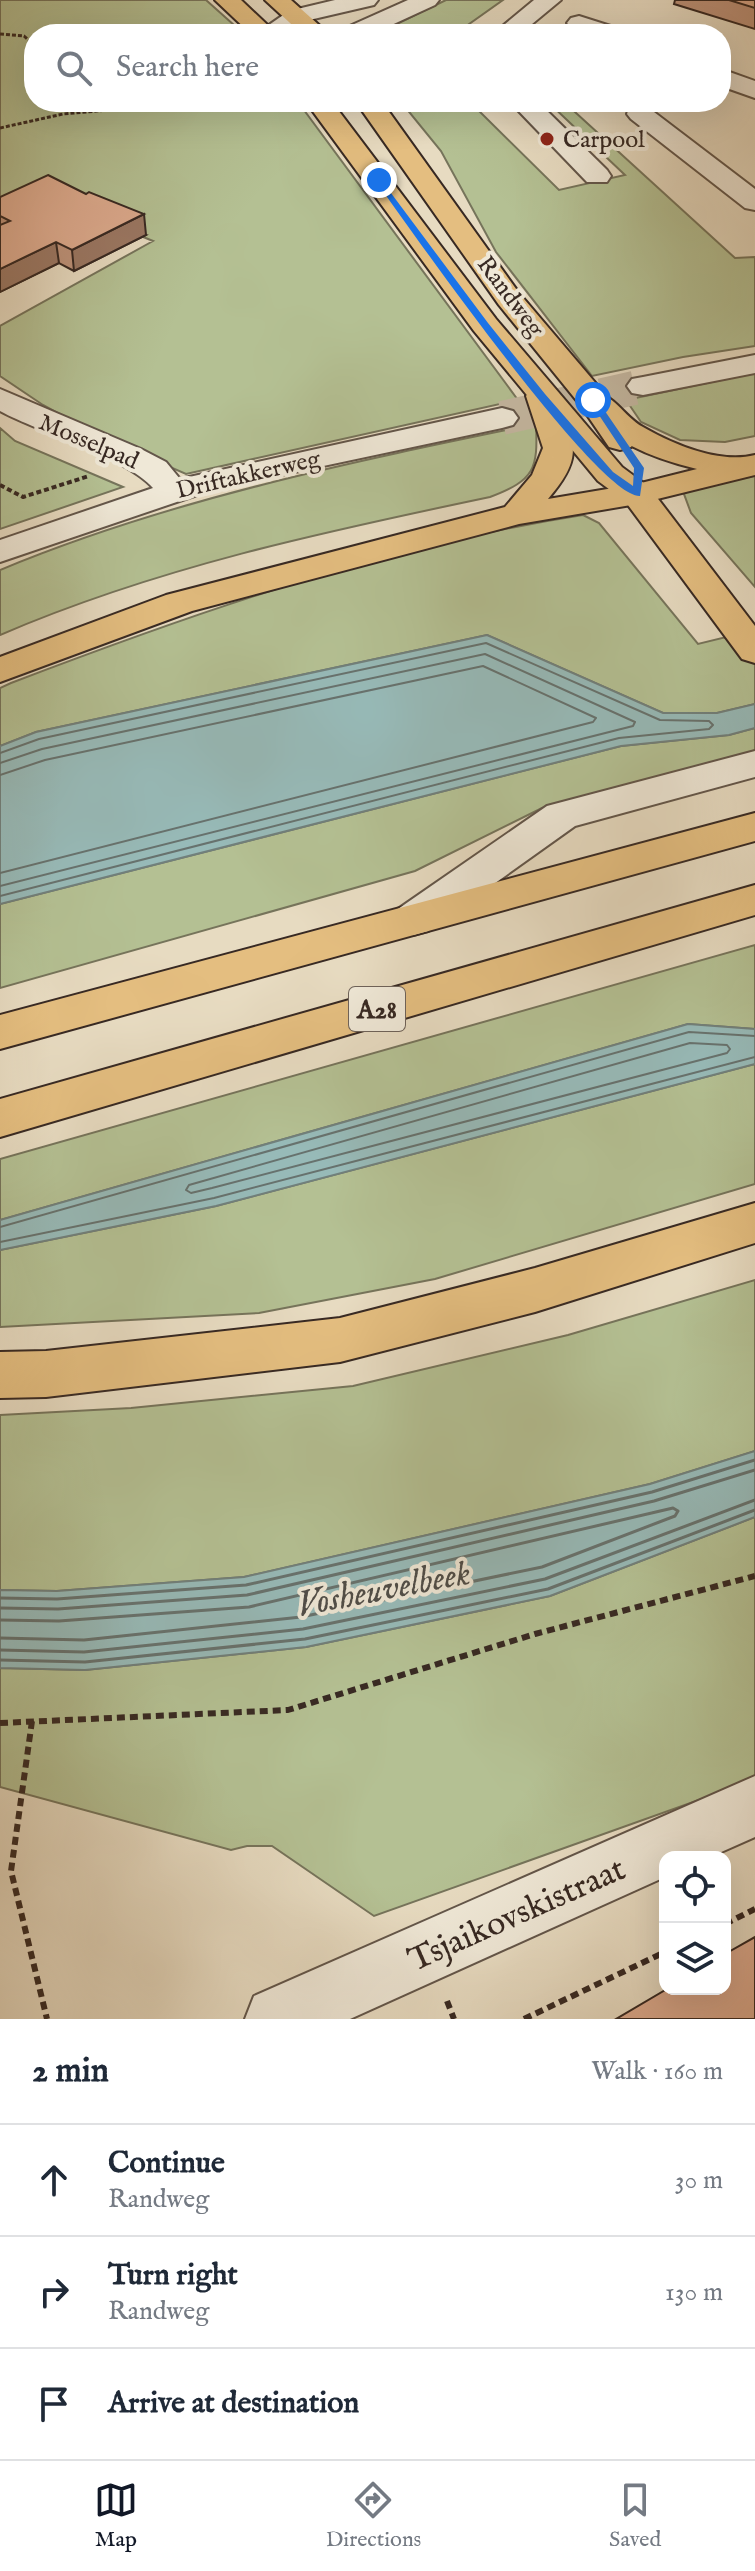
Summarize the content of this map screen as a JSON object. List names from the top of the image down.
{
  "streets": {
    "main road": ["Randweg", "A28"],
    "street": ["Mosselpad", "Driftakkerweg", "Tsjaikovskistraat"]
  },
  "crossings": [
    ["Mosselpad", "Driftakkerweg"]
  ],
  "water": ["Vosheuvelbeek"],
  "places": ["Carpool"],
  "page": {
    "search": "Search here",
    "heading": ["2 min", "Walk · 160 m"],
    "list": [
      ["Continue", "Randweg", "30 m"],
      ["Turn right", "Randweg", "130 m"],
      "Arrive at destination"
    ],
    "nav": ["Map", "Directions", "Saved"]
  }
}
